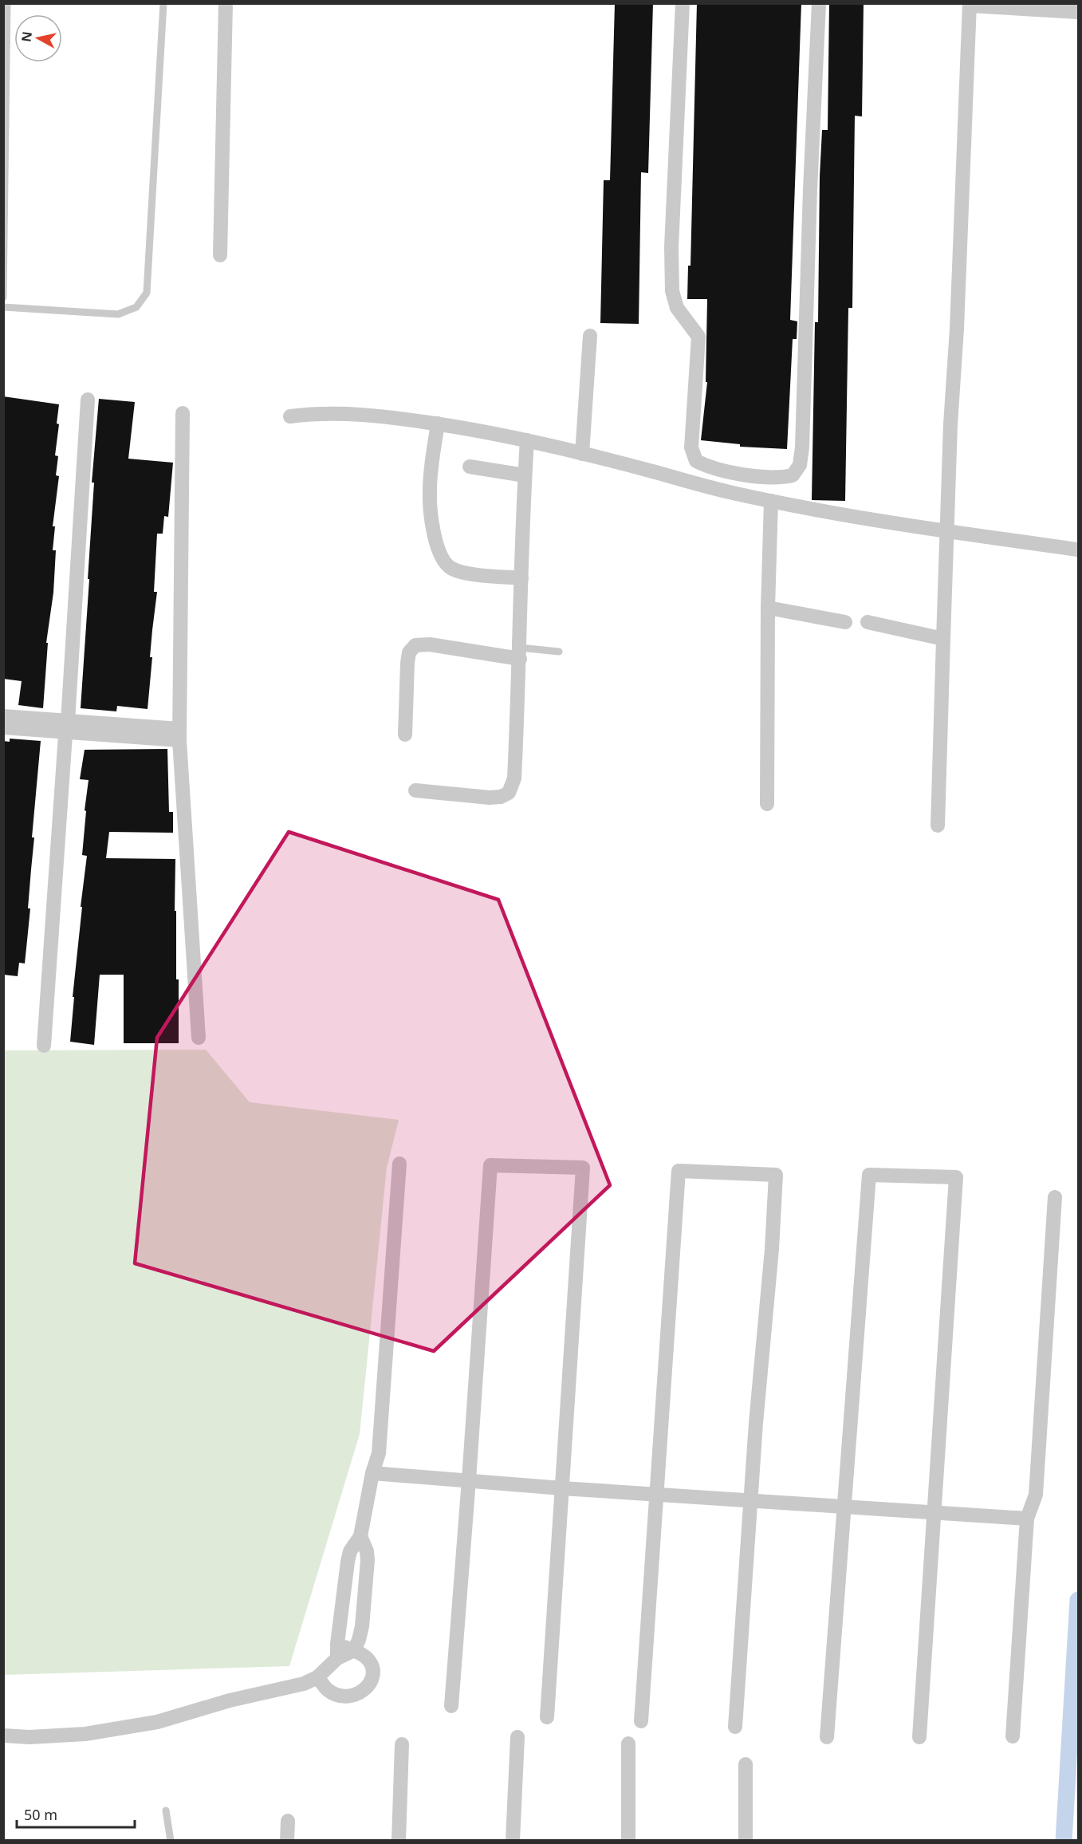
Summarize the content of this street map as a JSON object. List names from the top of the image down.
{
  "scale_bar": "50 m",
  "north": "left"
}
